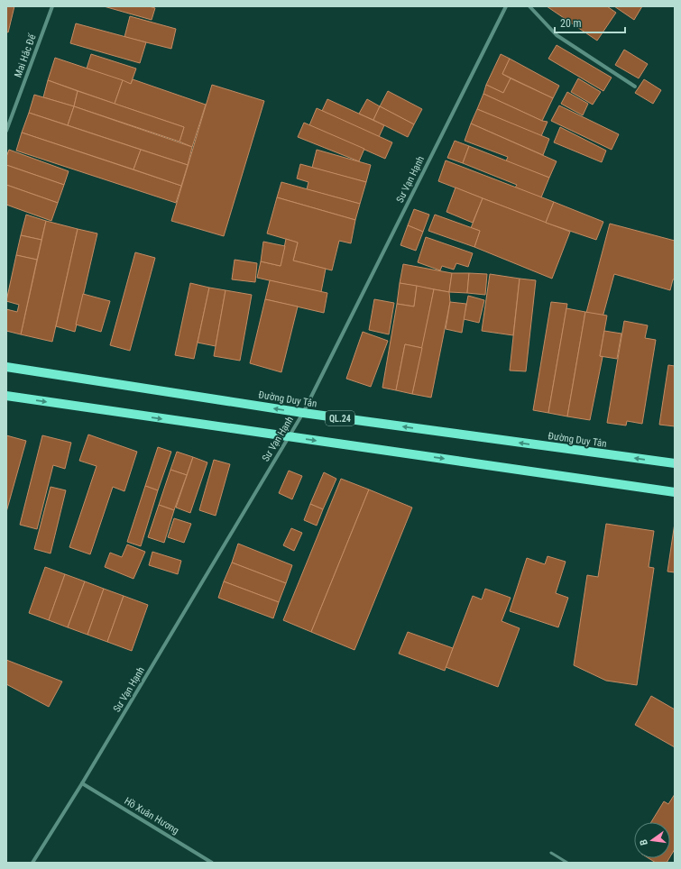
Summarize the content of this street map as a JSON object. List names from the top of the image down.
{
  "streets": {
    "main road": ["Đường Duy Tân", "QL.24"],
    "street": ["Mai Hắc Đế", "Sư Vạn Hạnh", "Hồ Xuân Hương"]
  },
  "crossings": [
    ["Sư Vạn Hạnh", "Đường Duy Tân"],
    ["Sư Vạn Hạnh", "Hồ Xuân Hương"]
  ],
  "scale_bar": "20 m",
  "north": "left"
}
